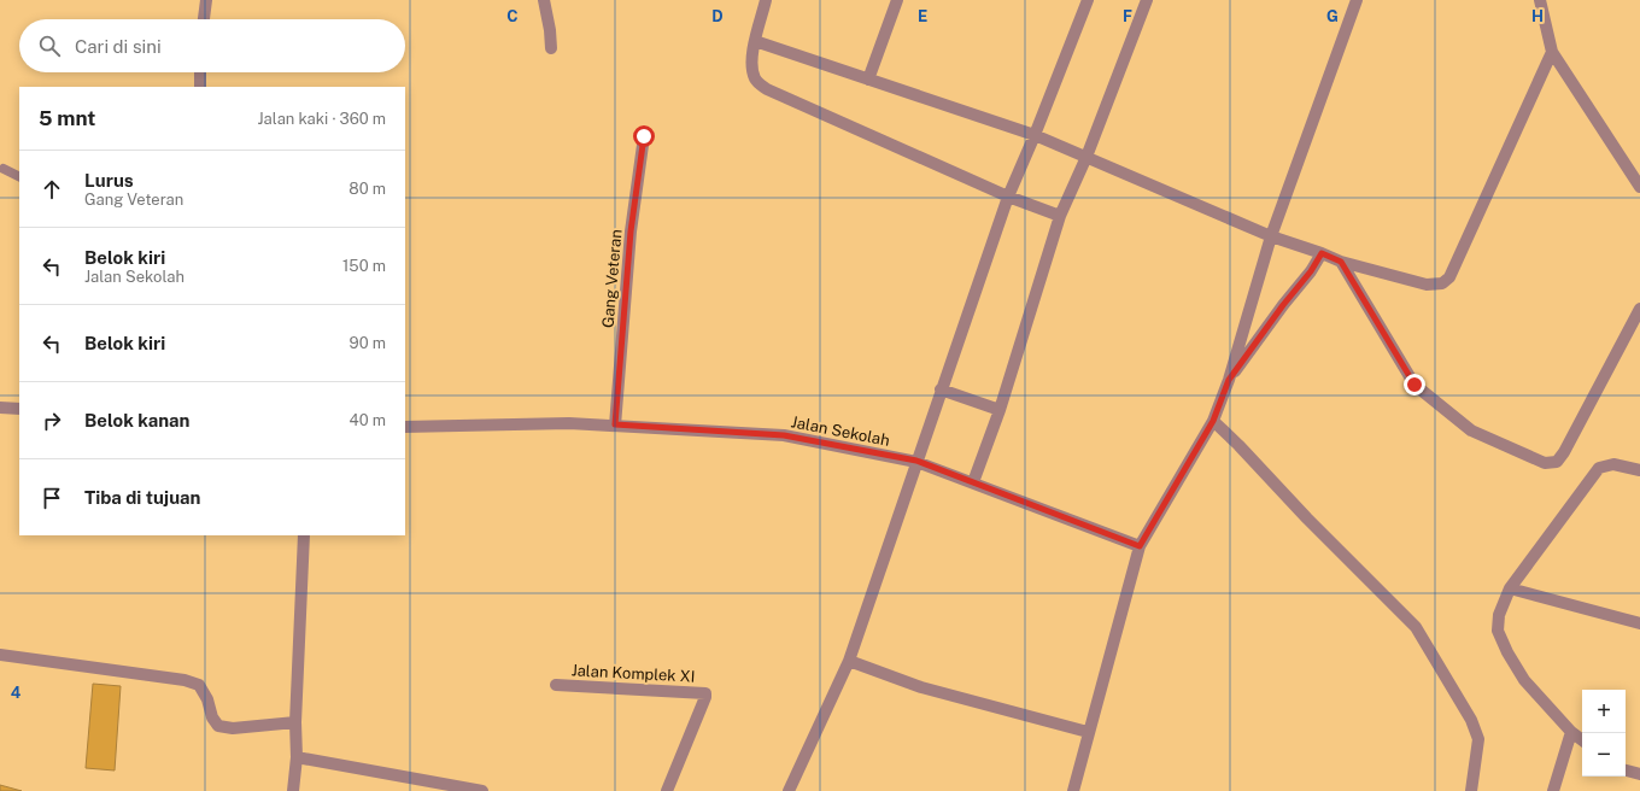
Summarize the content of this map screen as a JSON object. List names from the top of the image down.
{
  "streets": {
    "street": ["Gang Veteran", "Jalan Sekolah", "Jalan Komplek XI"]
  },
  "crossings": [
    ["Gang Veteran", "Jalan Sekolah"]
  ],
  "page": {
    "search": "Cari di sini",
    "heading": ["5 mnt", "Jalan kaki · 360 m"],
    "list": [
      ["Lurus", "Gang Veteran", "80 m"],
      ["Belok kiri", "Jalan Sekolah", "150 m"],
      ["Belok kiri", "90 m"],
      ["Belok kanan", "40 m"],
      "Tiba di tujuan"
    ],
    "map_buttons": ["+", "−"]
  },
  "grid": {
    "columns": [
      "C",
      "D",
      "E",
      "F",
      "G",
      "H"
    ],
    "rows": ["4"]
  }
}
